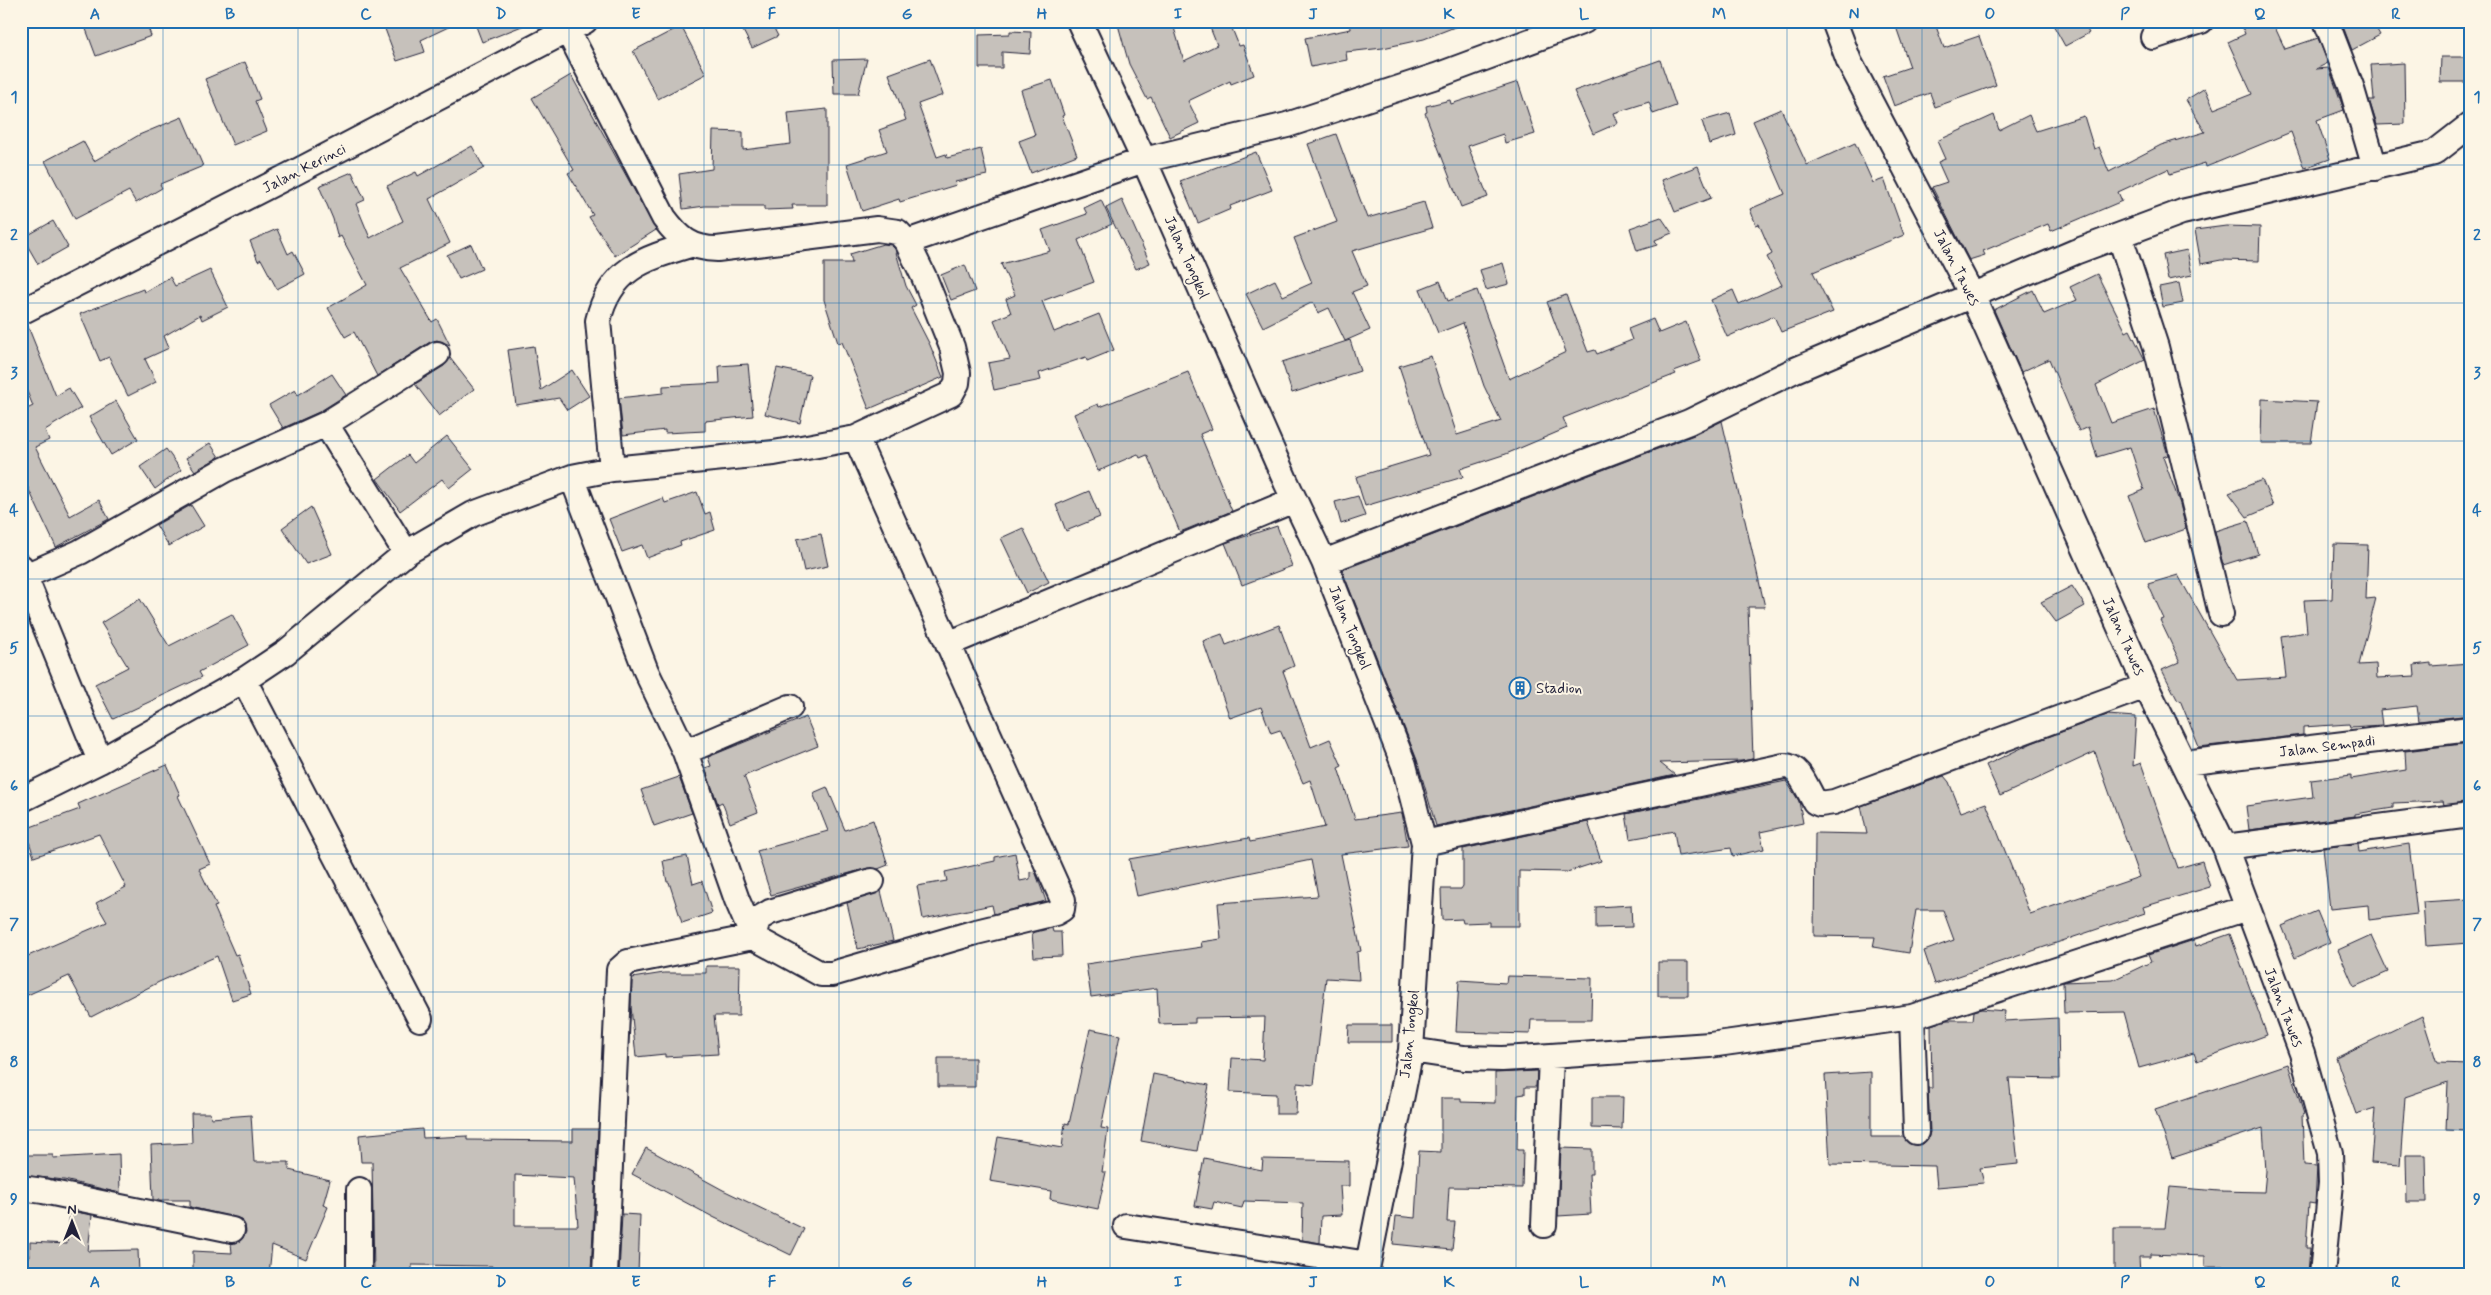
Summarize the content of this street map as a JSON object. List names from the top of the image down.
{
  "streets": {
    "street": [
      "Jalan Kerinci",
      "Jalan Tongkol",
      "Jalan Tawes",
      "Jalan Sempadi"
    ]
  },
  "crossings": [
    ["Jalan Tawes", "Jalan Sempadi"]
  ],
  "places": {
    "building": ["Stadion"]
  },
  "north": "top",
  "grid": {
    "columns": [
      "A",
      "B",
      "C",
      "D",
      "E",
      "F",
      "G",
      "H",
      "I",
      "J",
      "K",
      "L",
      "M",
      "N",
      "O",
      "P",
      "Q",
      "R"
    ],
    "rows": [
      "1",
      "2",
      "3",
      "4",
      "5",
      "6",
      "7",
      "8",
      "9"
    ]
  }
}
